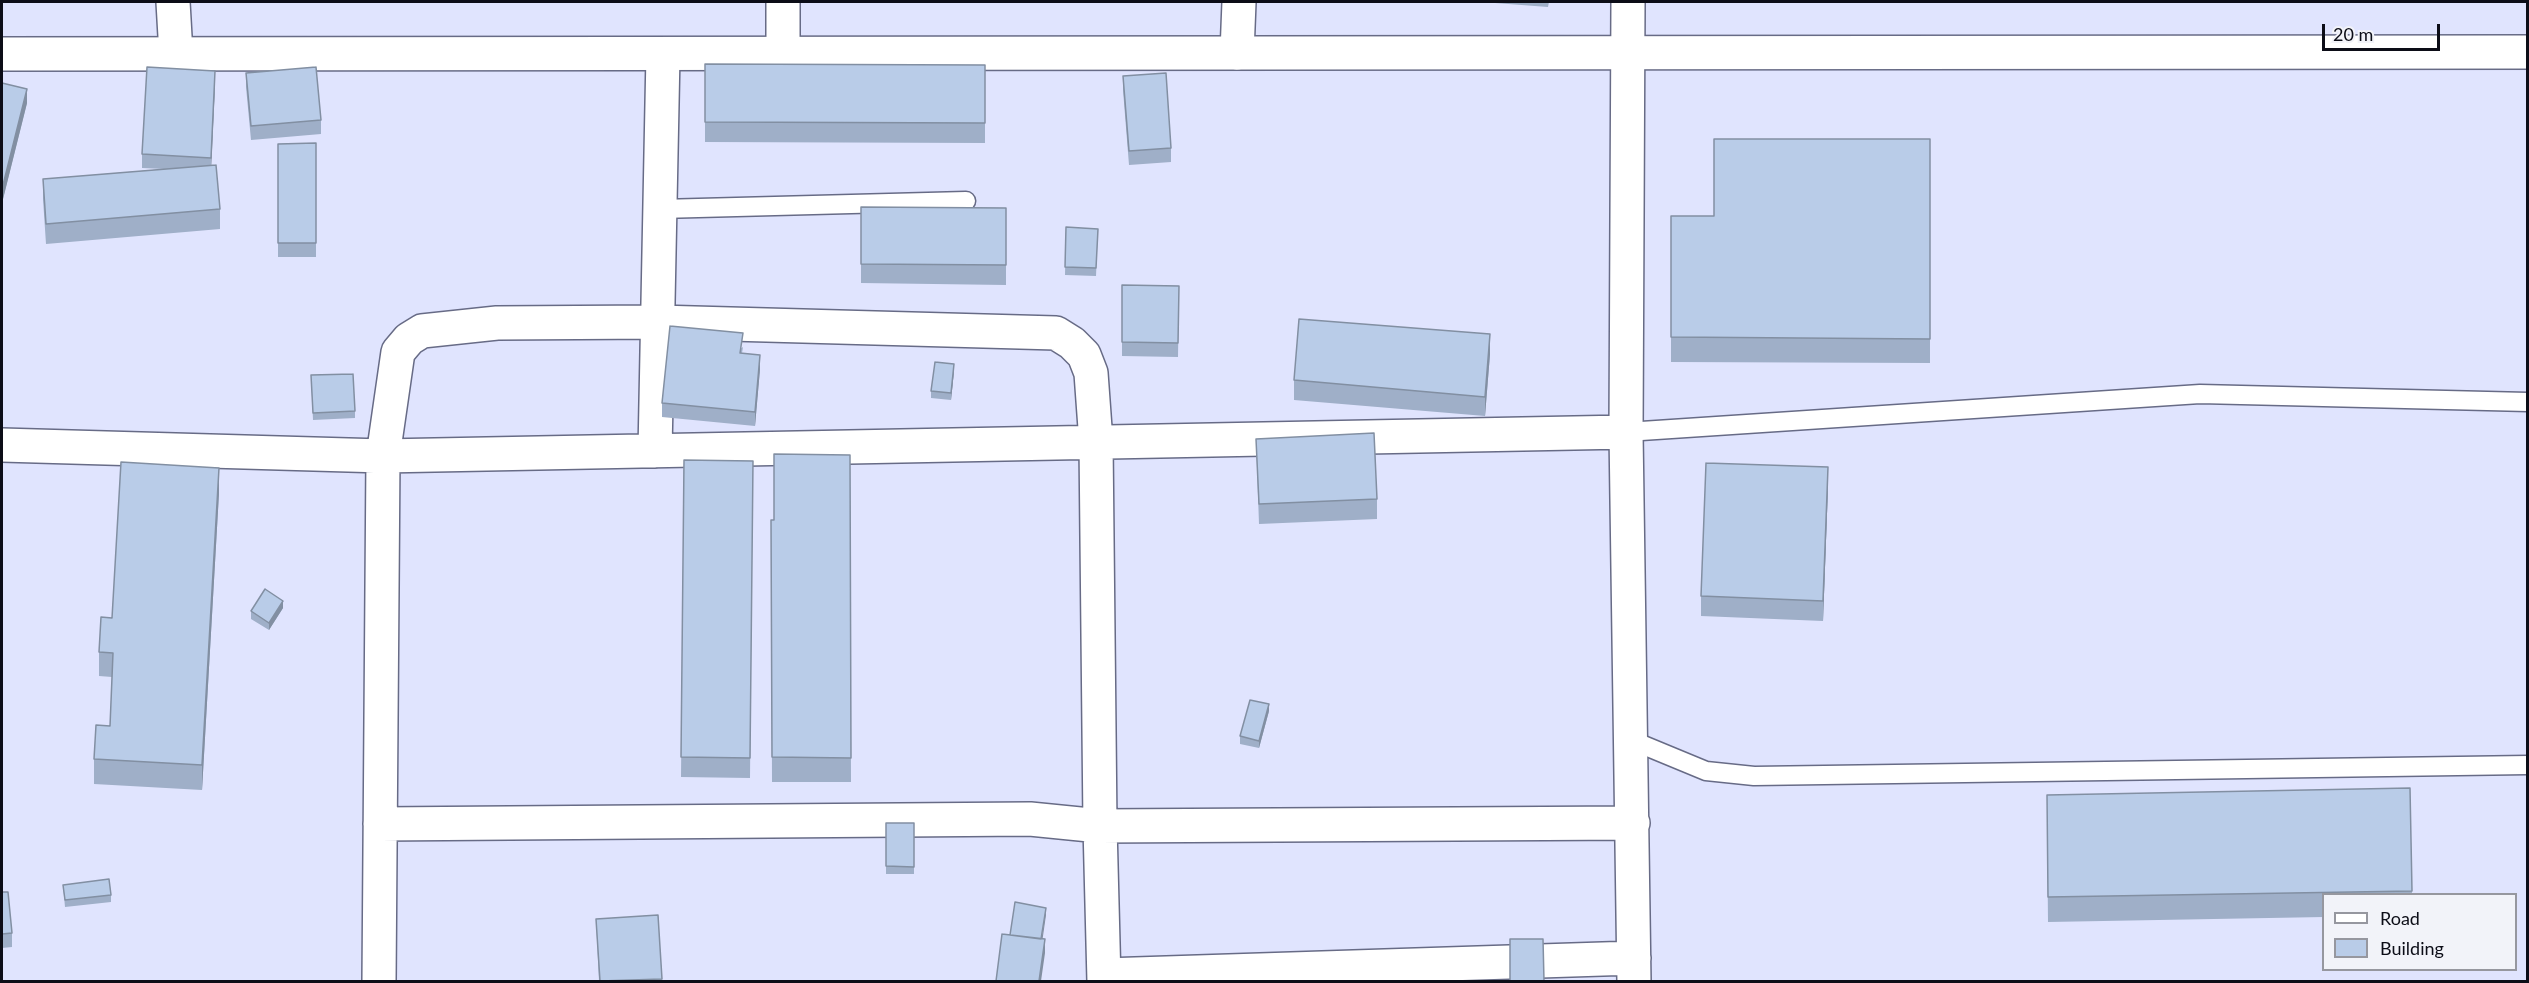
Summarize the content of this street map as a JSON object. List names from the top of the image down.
{
  "legend": ["Road", "Building"],
  "scale_bar": "20 m"
}
